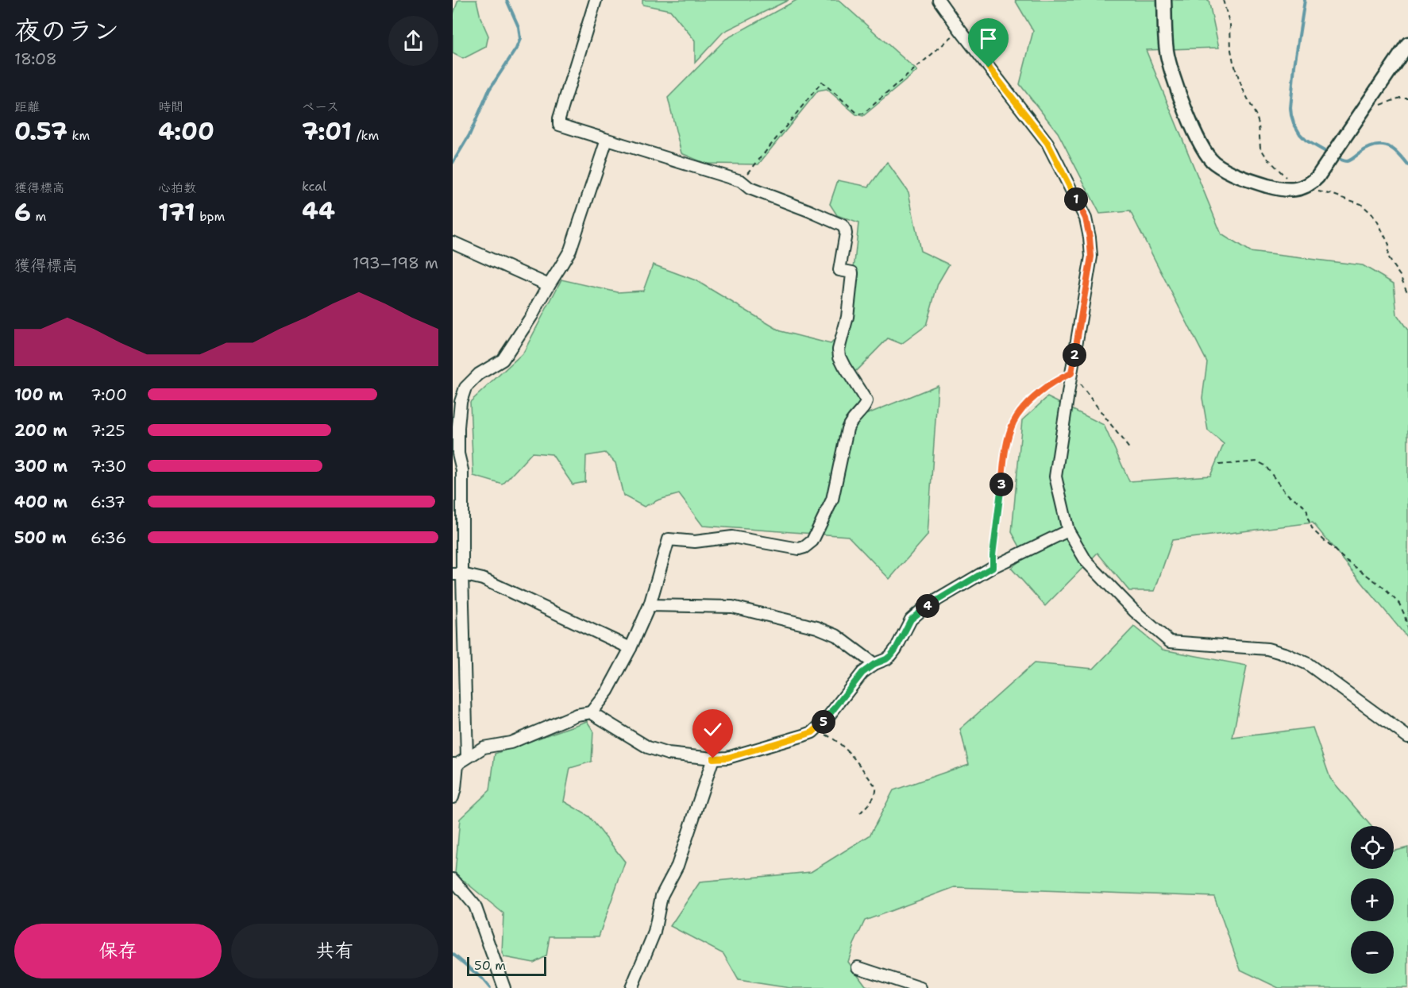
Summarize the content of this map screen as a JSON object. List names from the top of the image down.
{
  "scale_bar": "50 m",
  "page": {
    "heading": ["夜のラン", "18:08"],
    "stats": [
      ["距離", "0.57 km"],
      ["時間", "4:00"],
      ["ペース", "7:01 /km"],
      ["獲得標高", "6 m"],
      ["心拍数", "171 bpm"],
      ["kcal", "44"]
    ],
    "pins": [
      "1",
      "2",
      "3",
      "4",
      "5"
    ],
    "chart": ["獲得標高", "193–198 m"],
    "list": [
      {
        "name": "100 m",
        "note": "7:00"
      },
      {
        "name": "200 m",
        "note": "7:25"
      },
      {
        "name": "300 m",
        "note": "7:30"
      },
      {
        "name": "400 m",
        "note": "6:37"
      },
      {
        "name": "500 m",
        "note": "6:36"
      }
    ],
    "map_buttons": ["+", "−"],
    "buttons": ["保存", "共有"],
    "scale": "50 m"
  }
}
